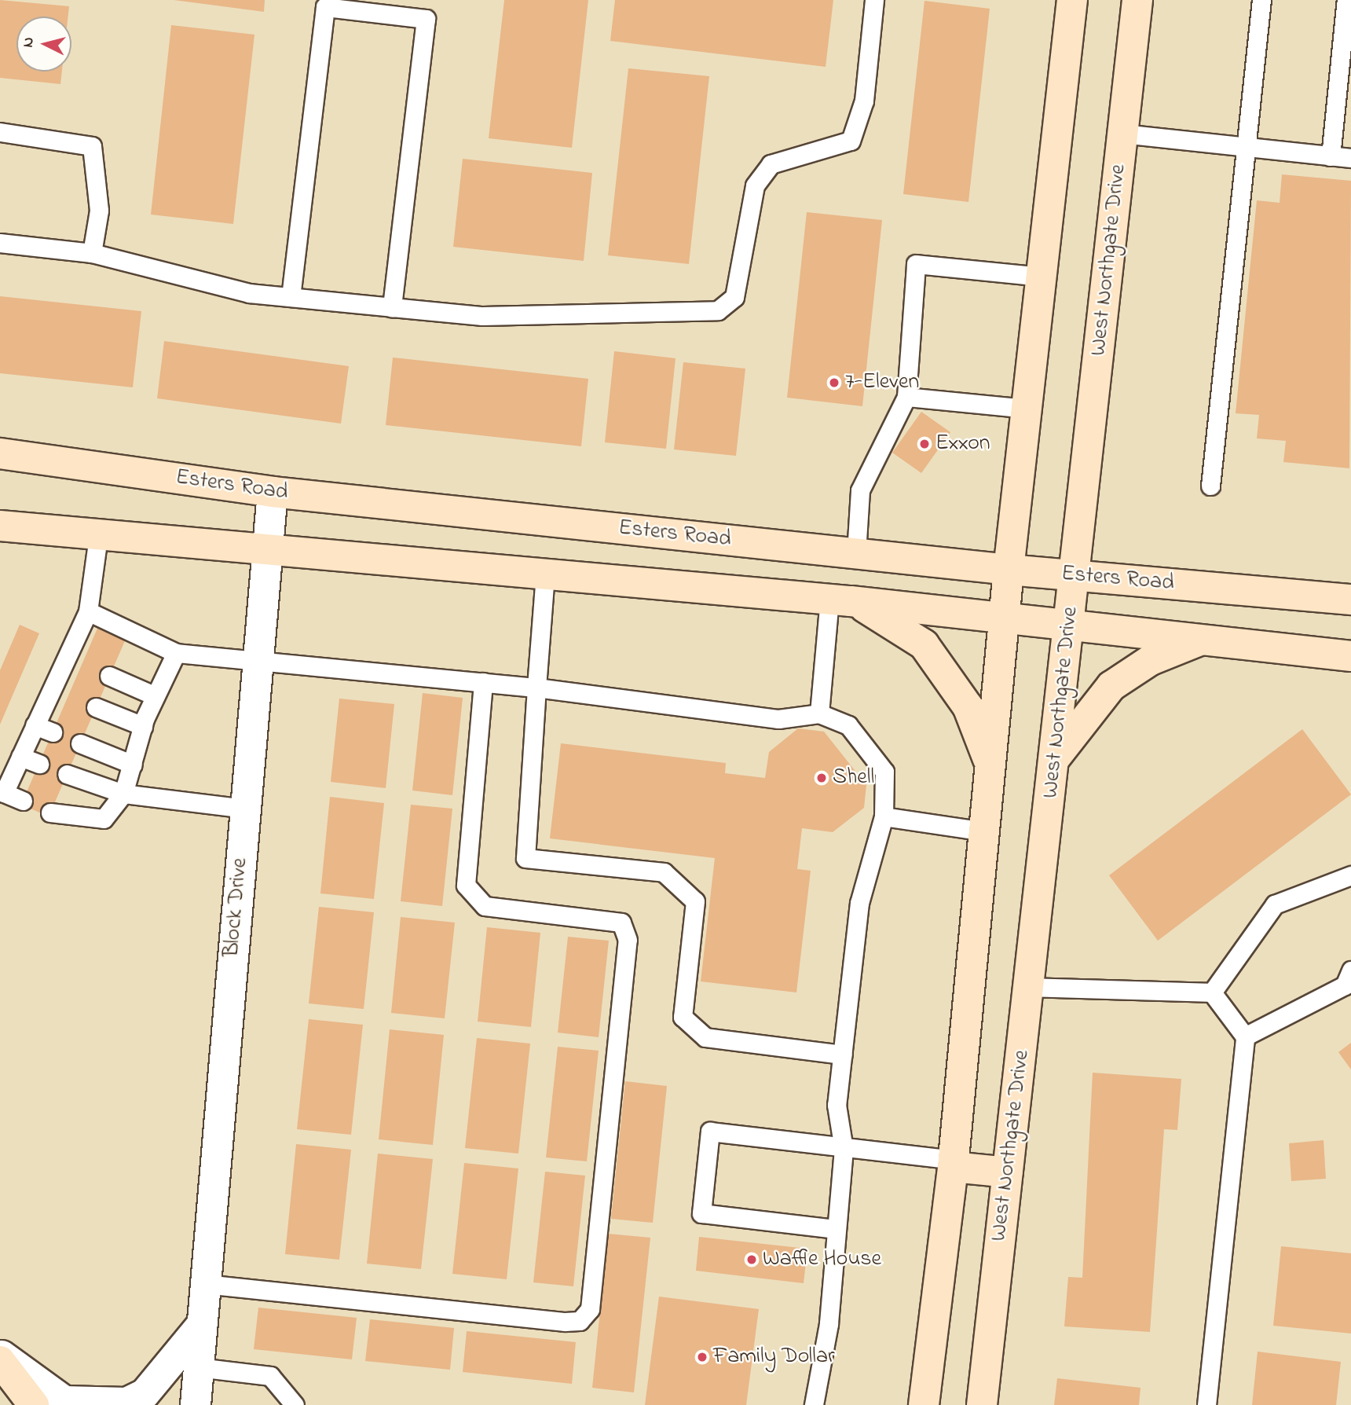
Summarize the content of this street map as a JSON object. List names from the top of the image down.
{
  "streets": {
    "main road": ["West Northgate Drive", "Esters Road"],
    "street": ["Block Drive"]
  },
  "crossings": [
    ["West Northgate Drive", "Esters Road"],
    ["Esters Road", "Block Drive"]
  ],
  "places": [
    "7-Eleven",
    "Exxon",
    "Shell",
    "Waffle House",
    "Family Dollar"
  ],
  "north": "left"
}
